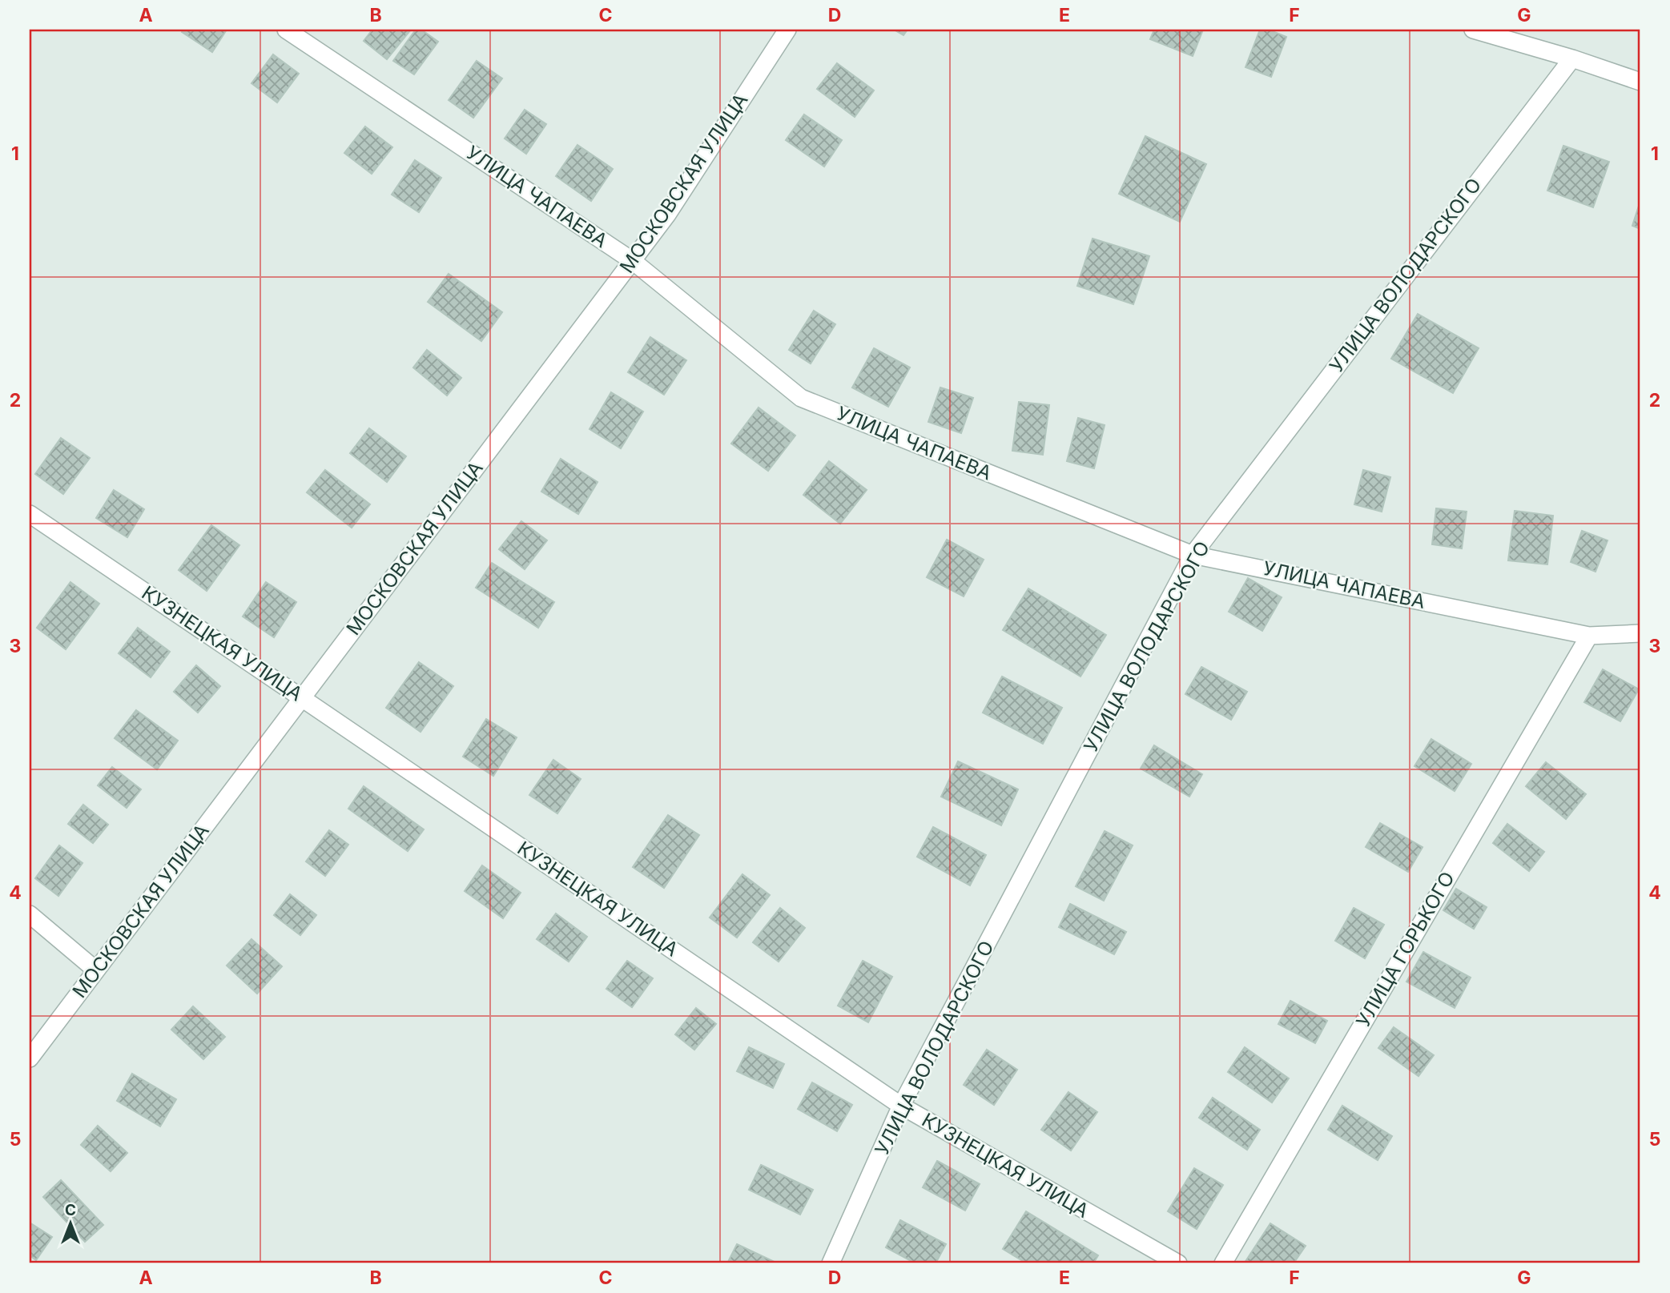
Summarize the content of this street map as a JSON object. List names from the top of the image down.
{
  "streets": {
    "street": [
      "МОСКОВСКАЯ УЛИЦА",
      "УЛИЦА ЧАПАЕВА",
      "УЛИЦА ВОЛОДАРСКОГО",
      "КУЗНЕЦКАЯ УЛИЦА",
      "УЛИЦА ГОРЬКОГО"
    ]
  },
  "crossings": [
    ["МОСКОВСКАЯ УЛИЦА", "УЛИЦА ЧАПАЕВА"],
    ["МОСКОВСКАЯ УЛИЦА", "КУЗНЕЦКАЯ УЛИЦА"],
    ["УЛИЦА ЧАПАЕВА", "УЛИЦА ВОЛОДАРСКОГО"],
    ["УЛИЦА ЧАПАЕВА", "УЛИЦА ГОРЬКОГО"],
    ["УЛИЦА ВОЛОДАРСКОГО", "КУЗНЕЦКАЯ УЛИЦА"]
  ],
  "north": "top",
  "grid": {
    "columns": [
      "A",
      "B",
      "C",
      "D",
      "E",
      "F",
      "G"
    ],
    "rows": [
      "1",
      "2",
      "3",
      "4",
      "5"
    ]
  }
}
